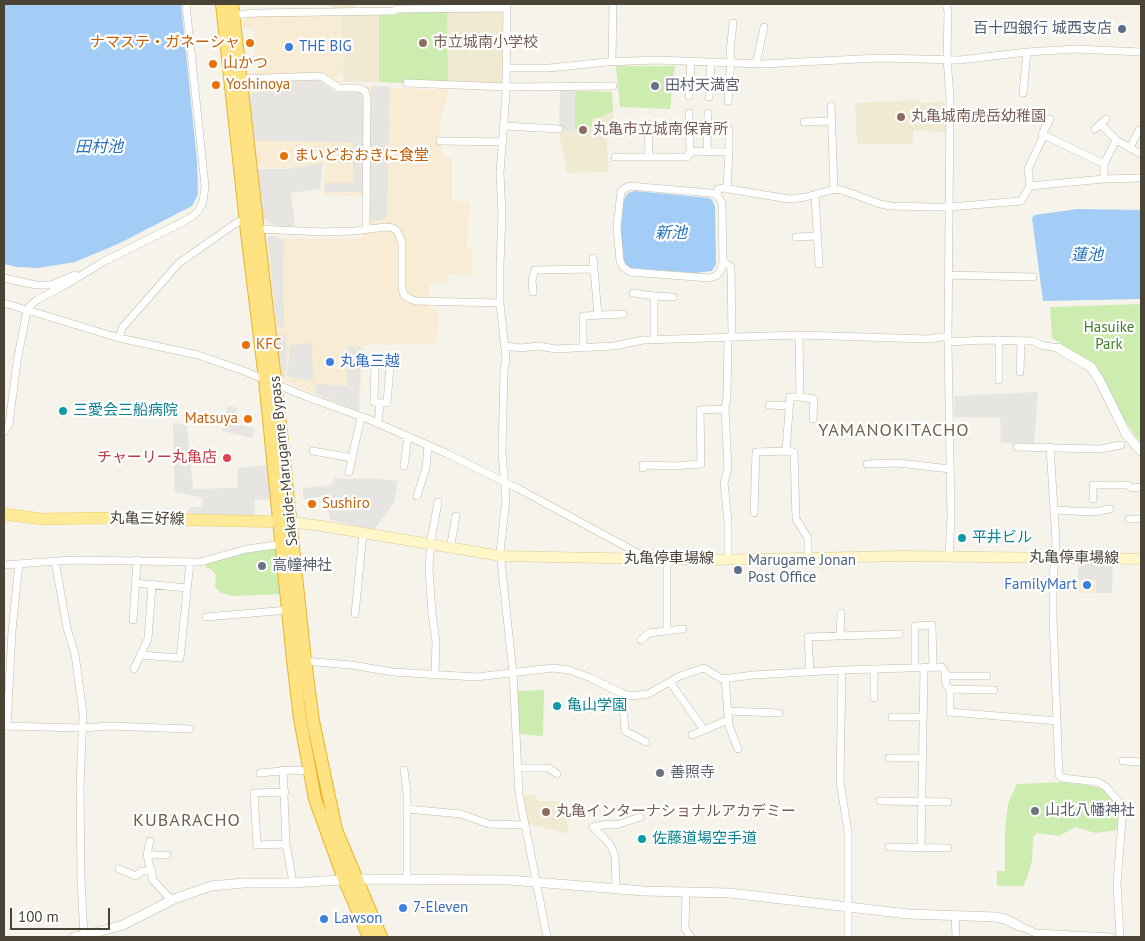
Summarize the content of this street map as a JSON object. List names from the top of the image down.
{
  "streets": {
    "highway": ["Sakaide-Marugame Bypass"],
    "main road": ["丸亀三好線", "丸亀停車場線"]
  },
  "crossings": [
    ["Sakaide-Marugame Bypass", "丸亀三好線"],
    ["Sakaide-Marugame Bypass", "丸亀停車場線"],
    ["丸亀三好線", "丸亀停車場線"]
  ],
  "districts": ["YAMANOKITACHO", "KUBARACHO"],
  "water": ["田村池", "新池", "蓮池"],
  "parks": ["Hasuike Park"],
  "places": [
    "百十四銀行 城西支店",
    "ナマステ・ガネーシャ",
    "市立城南小学校",
    "THE BIG",
    "山かつ",
    "Yoshinoya",
    "田村天満宮",
    "丸亀城南虎岳幼稚園",
    "丸亀市立城南保育所",
    "まいどおおきに食堂",
    "KFC",
    "丸亀三越",
    "三愛会三船病院",
    "Matsuya",
    "チャーリー丸亀店",
    "Sushiro",
    "平井ビル",
    "高幢神社",
    "Marugame Jonan Post Office",
    "FamilyMart",
    "亀山学園",
    "善照寺",
    "山北八幡神社",
    "丸亀インターナショナルアカデミー",
    "佐藤道場空手道",
    "7-Eleven",
    "Lawson"
  ],
  "scale_bar": "100 m"
}
